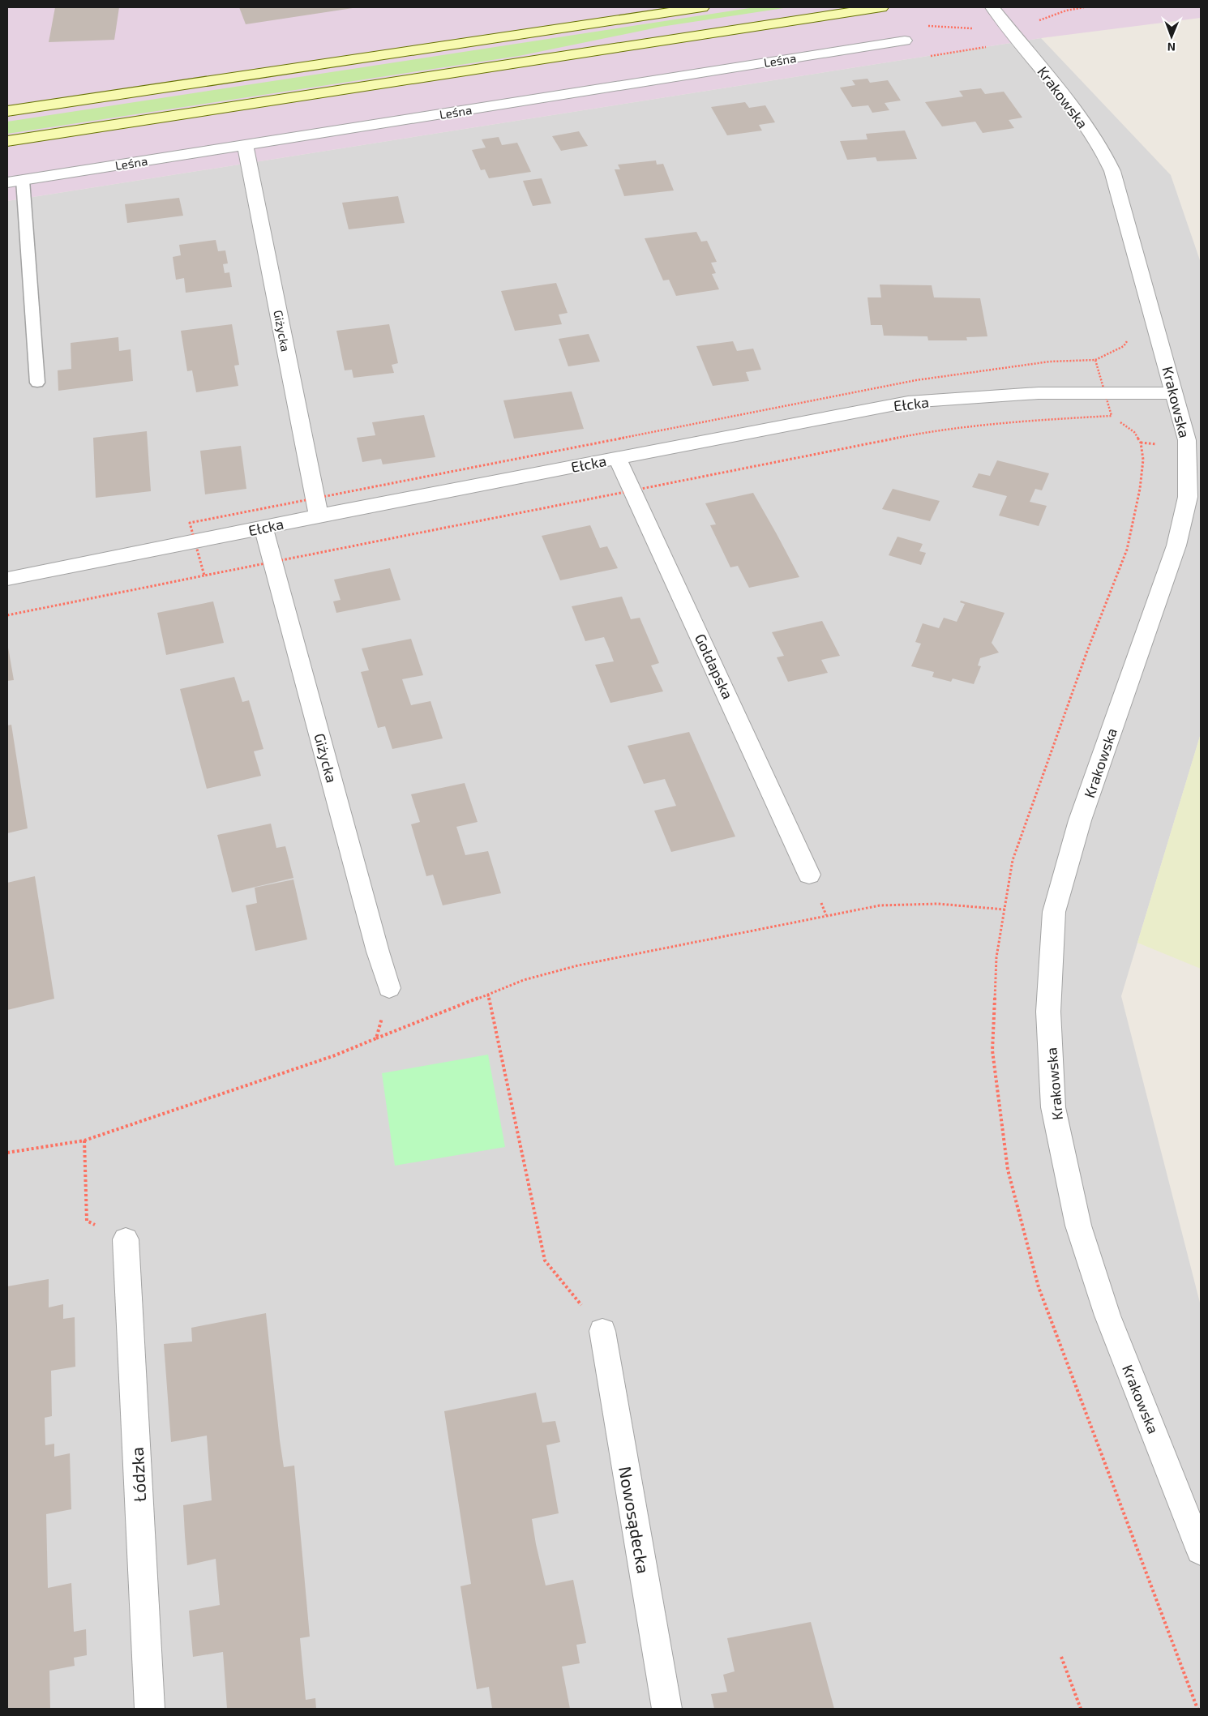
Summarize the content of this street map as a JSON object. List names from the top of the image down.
{
  "streets": {
    "street": [
      "Leśna",
      "Krakowska",
      "Giżycka",
      "Ełcka",
      "Gołdapska",
      "Łódzka",
      "Nowosądecka"
    ]
  },
  "crossings": [
    ["Leśna", "Giżycka"],
    ["Krakowska", "Ełcka"],
    ["Giżycka", "Ełcka"],
    ["Ełcka", "Gołdapska"]
  ],
  "north": "bottom"
}
